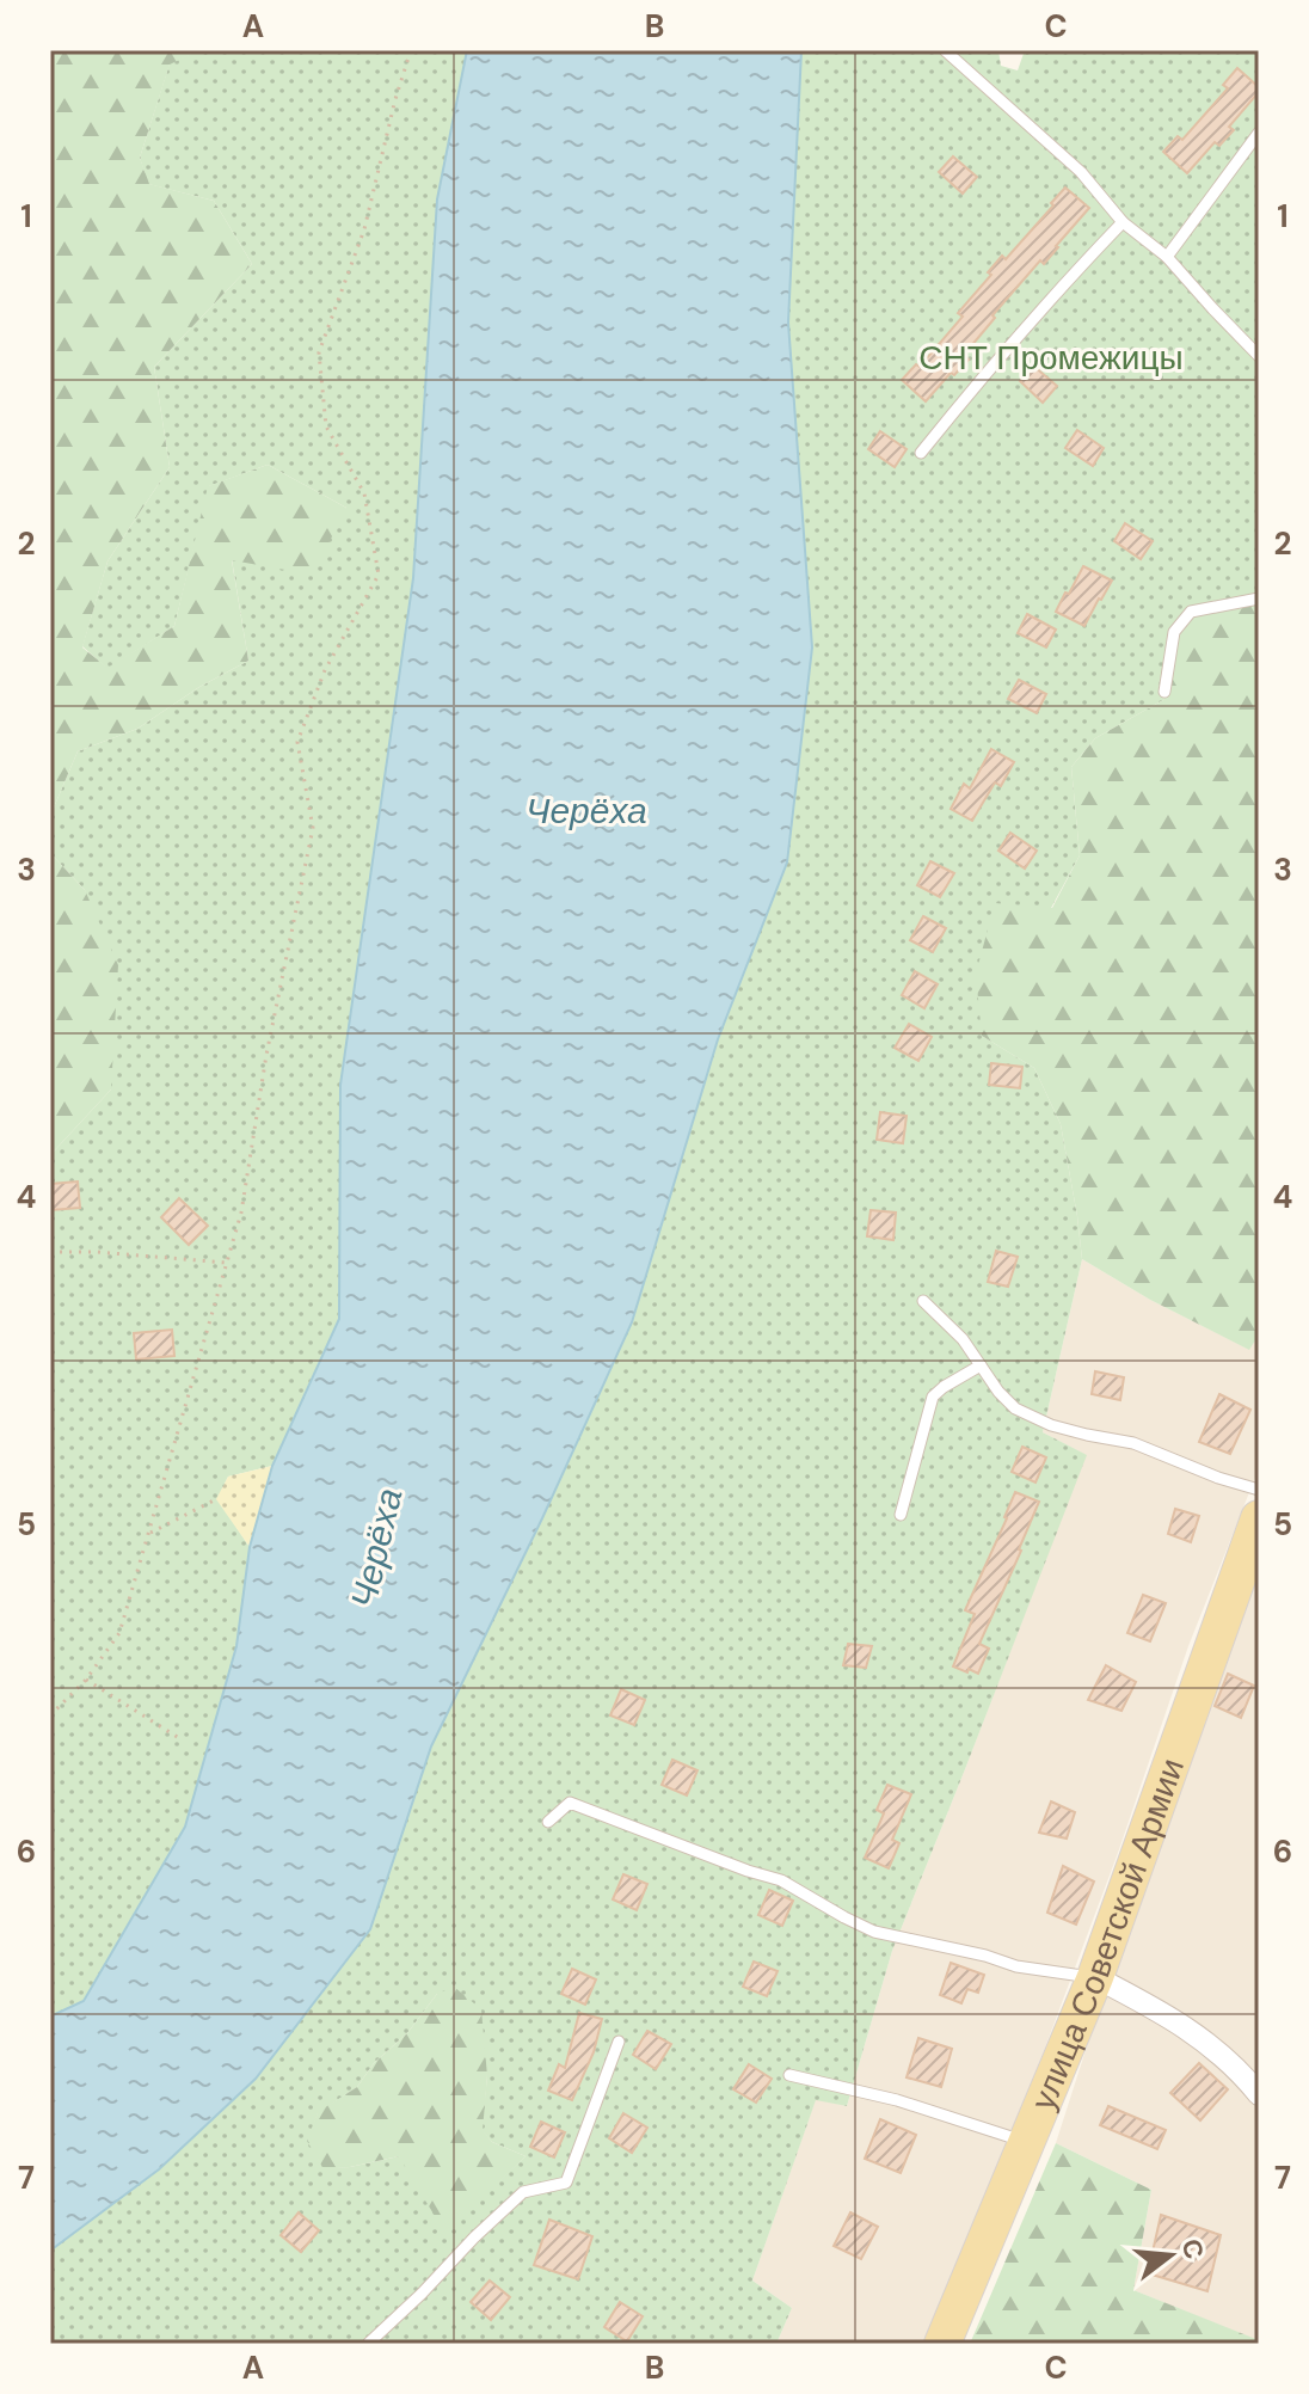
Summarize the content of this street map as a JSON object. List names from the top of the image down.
{
  "streets": {
    "main road": ["улица Советской Армии"]
  },
  "water": ["Черёха"],
  "parks": ["СНТ Промежицы"],
  "north": "right",
  "grid": {
    "columns": ["A", "B", "C"],
    "rows": [
      "1",
      "2",
      "3",
      "4",
      "5",
      "6",
      "7"
    ]
  }
}
